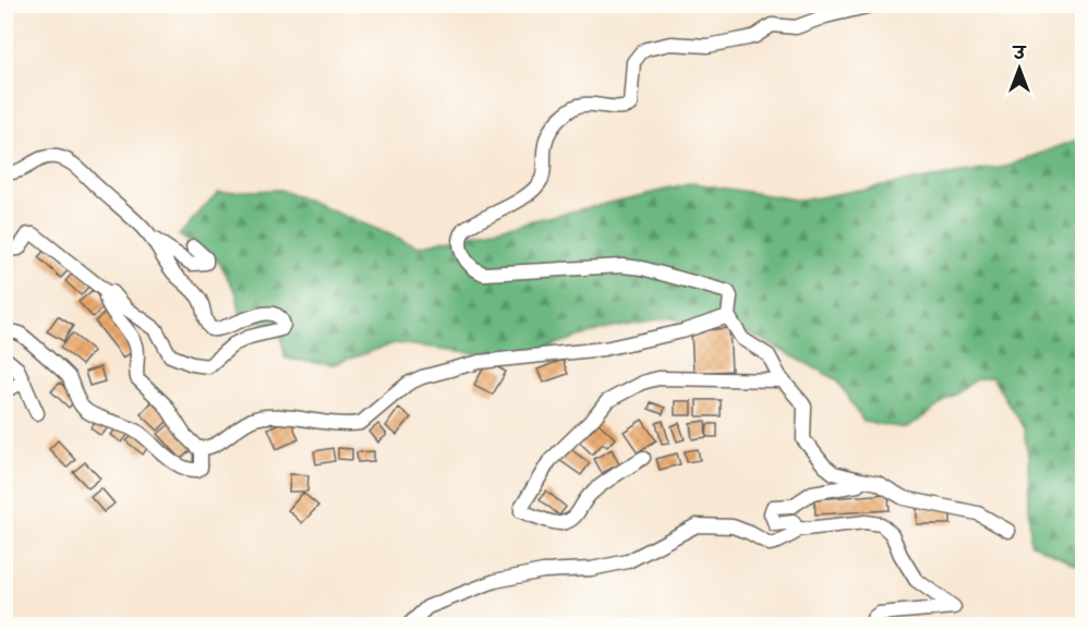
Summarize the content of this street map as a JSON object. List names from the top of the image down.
{
  "north": "top"
}
